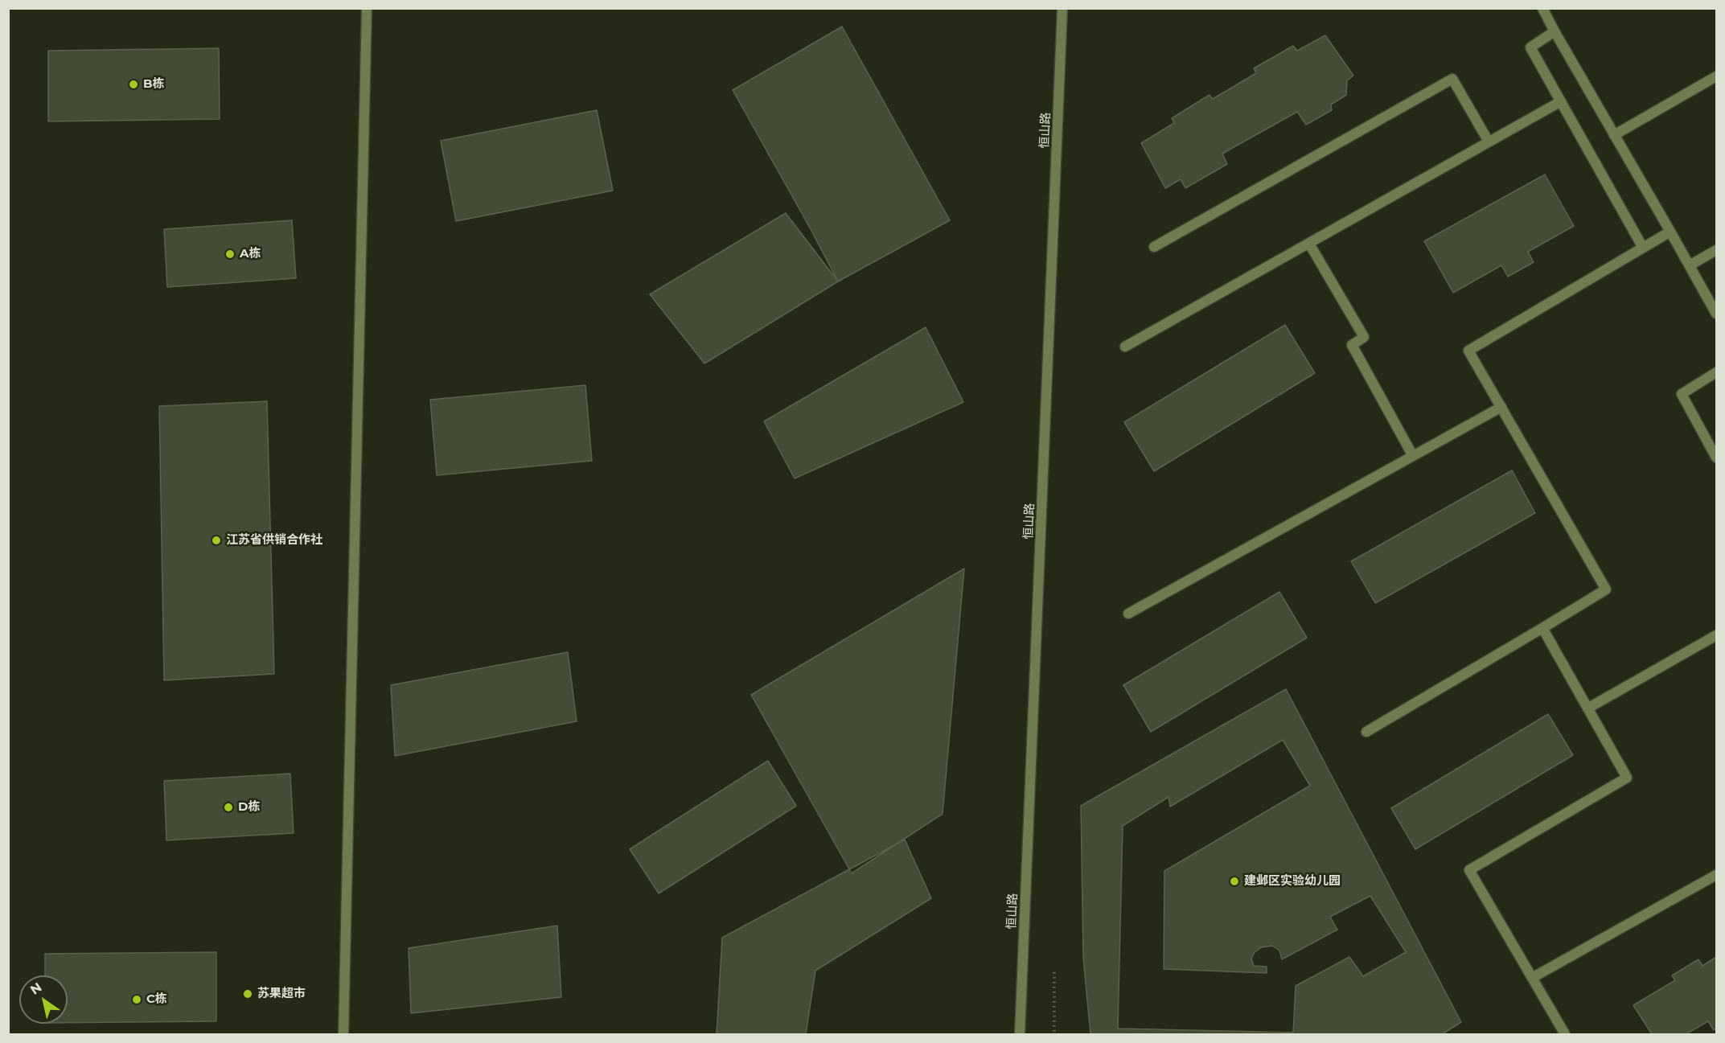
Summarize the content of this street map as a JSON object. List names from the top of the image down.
{
  "streets": {
    "street": ["恒山路"]
  },
  "places": [
    "B栋",
    "A栋",
    "江苏省供销合作社",
    "D栋",
    "建邺区实验幼儿园",
    "苏果超市",
    "C栋"
  ],
  "north": "top left"
}
